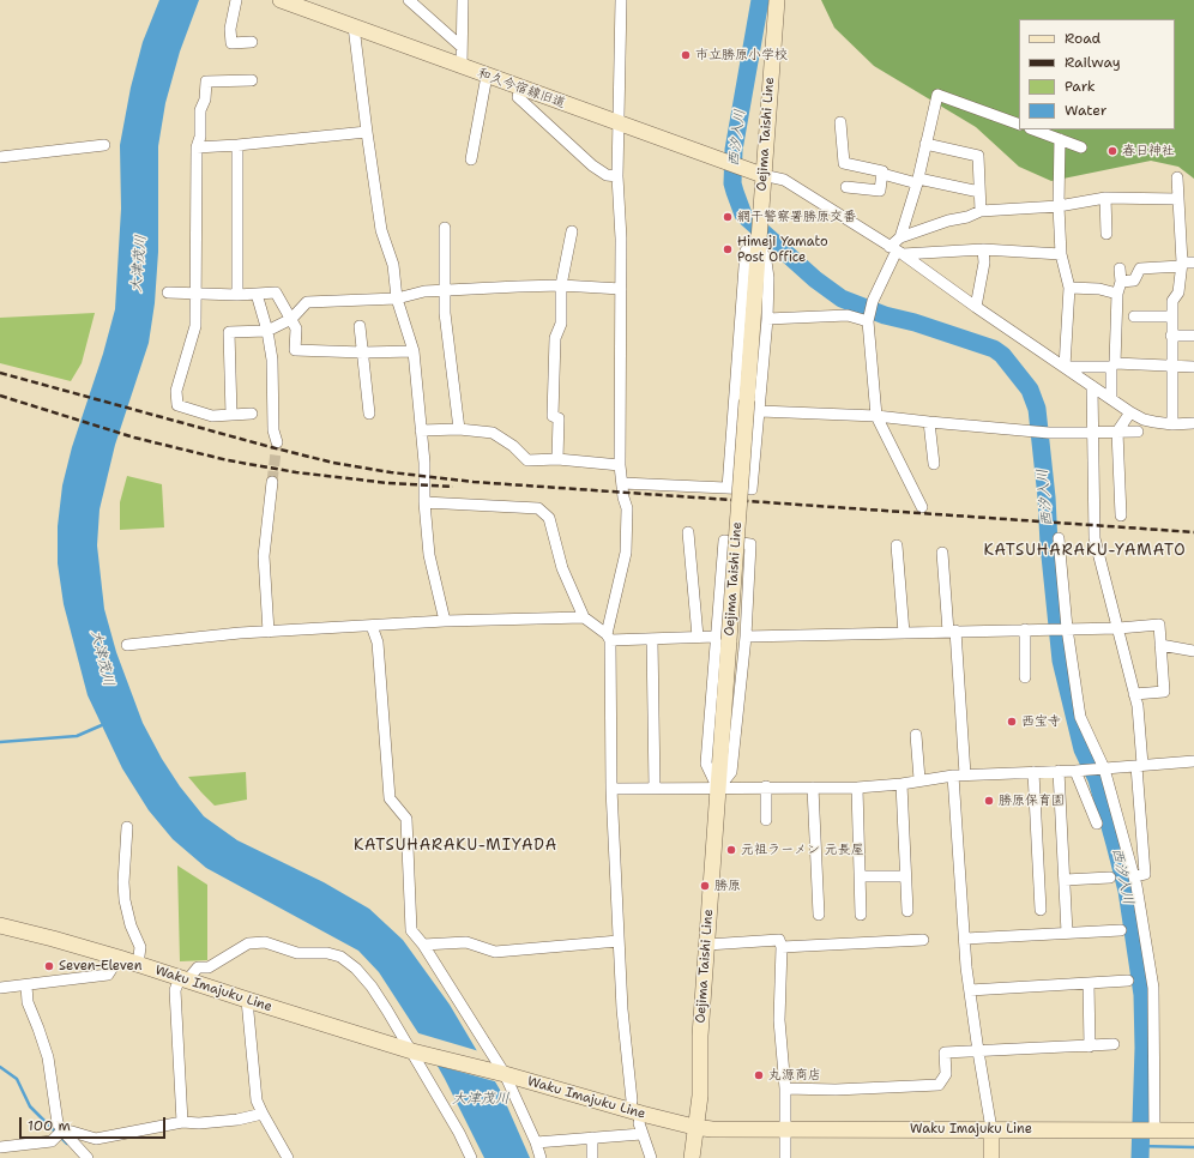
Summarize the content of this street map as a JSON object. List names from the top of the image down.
{
  "streets": {
    "main road": ["和久今宿線旧道", "Oejima Taishi Line", "Waku Imajuku Line"]
  },
  "crossings": [
    ["和久今宿線旧道", "Oejima Taishi Line"],
    ["Oejima Taishi Line", "Waku Imajuku Line"]
  ],
  "districts": ["KATSUHARAKU-YAMATO", "KATSUHARAKU-MIYADA"],
  "water": ["西汐入川", "大津茂川"],
  "places": [
    "市立勝原小学校",
    "春日神社",
    "網干警察署勝原交番",
    "Himeji Yamato Post Office",
    "西宝寺",
    "勝原保育園",
    "元祖ラーメン 元長屋",
    "勝原",
    "Seven-Eleven",
    "丸源商店"
  ],
  "legend": [
    "Road",
    "Railway",
    "Park",
    "Water"
  ],
  "scale_bar": "100 m"
}
